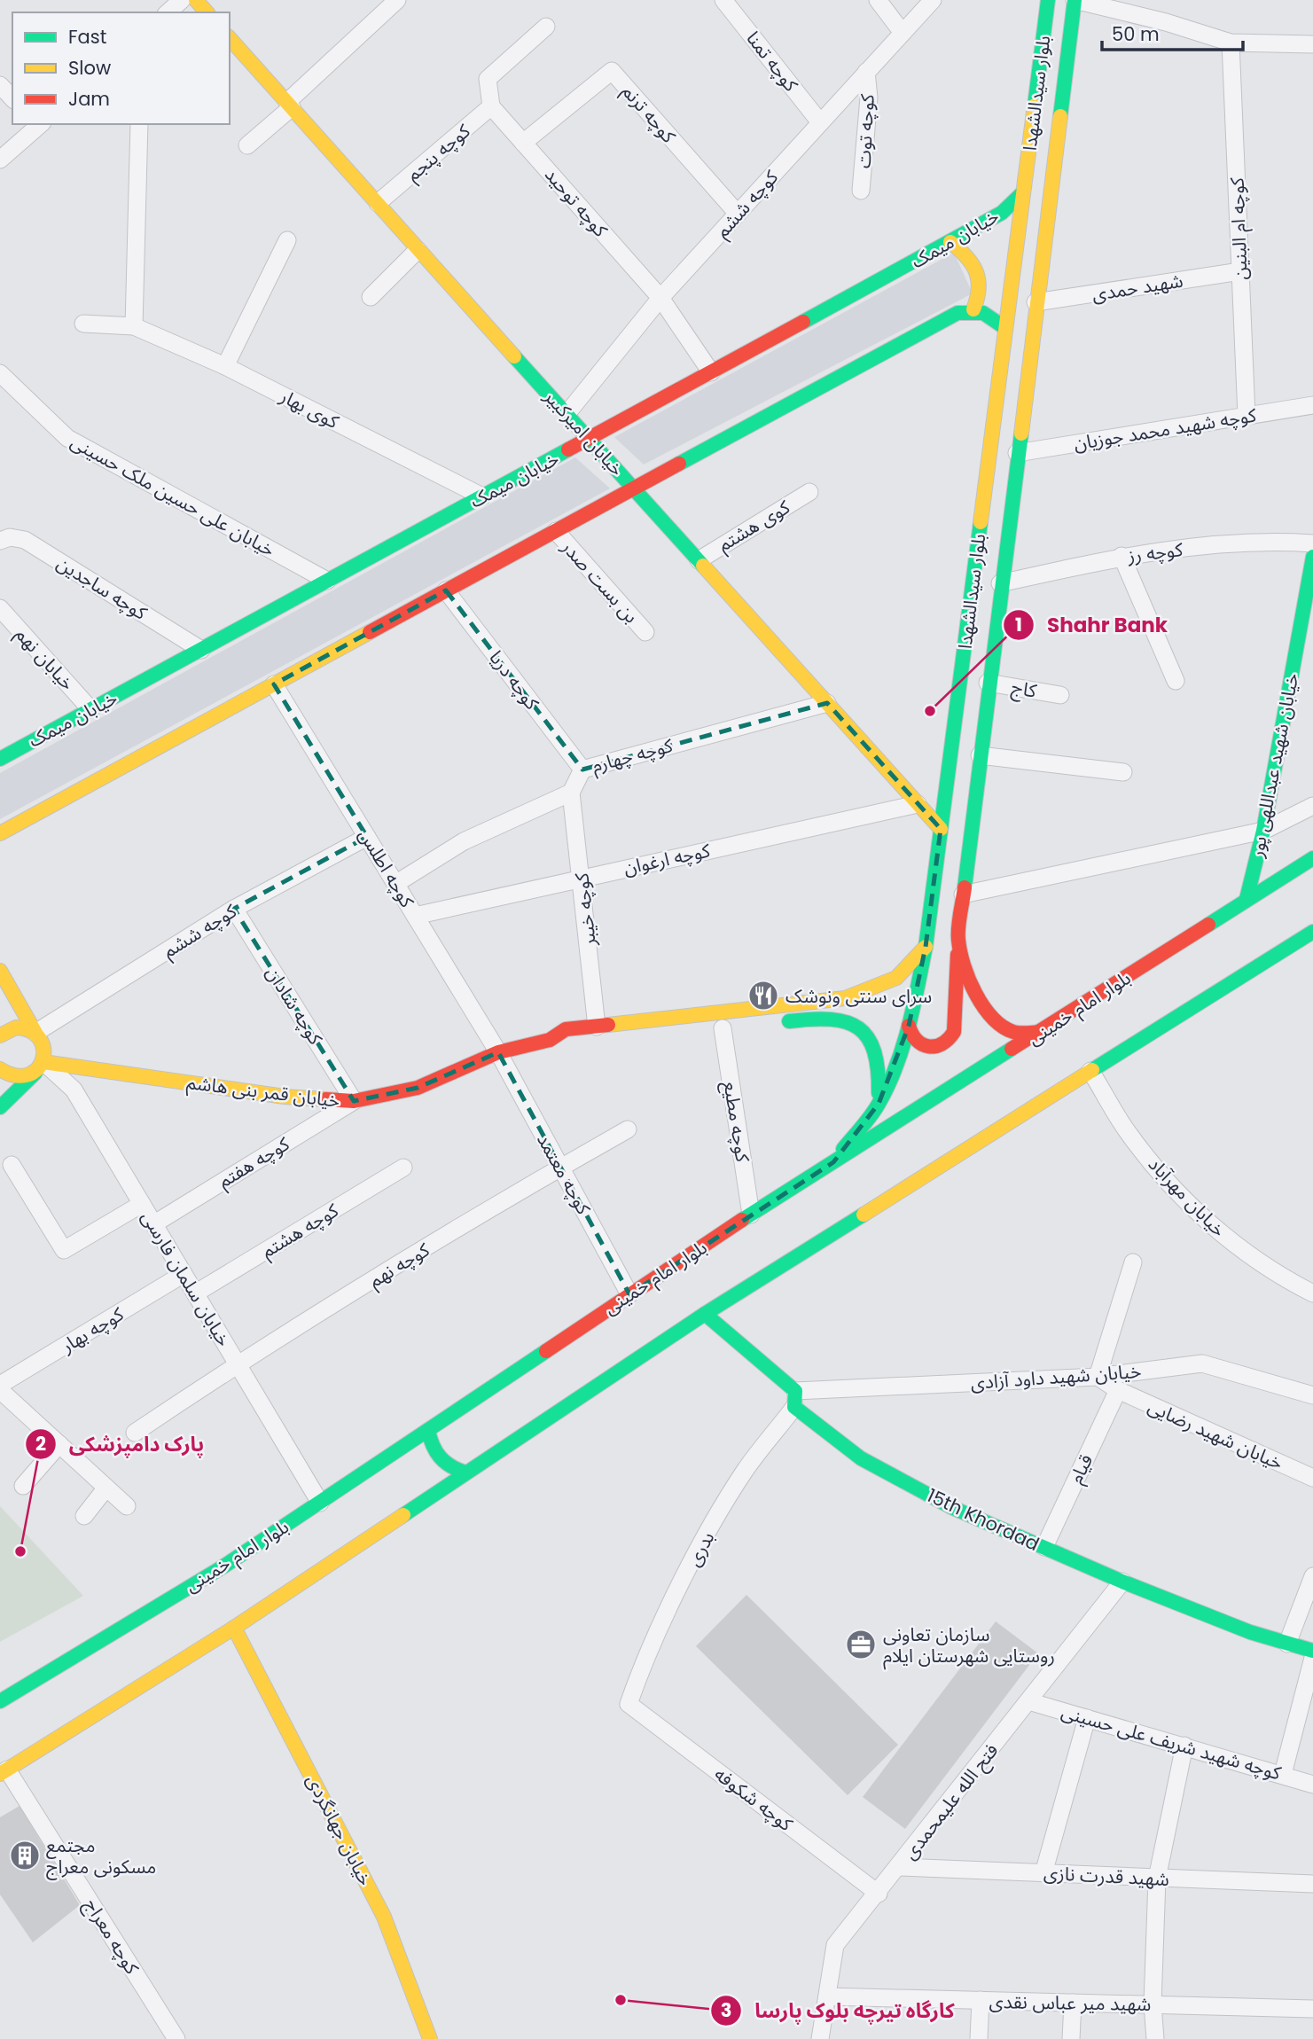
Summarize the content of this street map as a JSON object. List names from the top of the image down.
{
  "streets": {
    "street": [
      "کوچه تمنا",
      "بلوار سیدالشهدا",
      "کوچه ترنم",
      "کوچه توت",
      "کوچه پنجم",
      "کوچه توحید",
      "کوچه ششم",
      "کوچه ام البنین",
      "خیابان میمک",
      "شهید حمدی",
      "کوی بهار",
      "کوچه شهید محمد جوزیان",
      "خیابان امیرکبیر",
      "خیابان علی حسین ملک حسینی",
      "کوی هشتم",
      "کوچه رز",
      "بن بست صدر",
      "کوچه ساجدین",
      "خیابان نهم",
      "کوچه دریا",
      "کاج",
      "کوچه چهارم",
      "خیابان شهید عبداللهی پور",
      "کوچه ارغوان",
      "کوچه اطلس",
      "کوچه خیبر",
      "کوچه شادان",
      "بلوار امام خمینی",
      "خیابان قمر بنی هاشم",
      "کوچه مطیع",
      "کوچه هفتم",
      "کوچه معتمد",
      "خیابان مهرآباد",
      "کوچه هشتم",
      "کوچه نهم",
      "خیابان سلمان فارسی",
      "کوچه بهار",
      "خیابان شهید داود آزادی",
      "خیابان شهید رضایی",
      "قیام",
      "15th Khordad",
      "بدری",
      "کوچه شهید شریف علی حسینی",
      "کوچه شکوفه",
      "فتح الله علیمحمدی",
      "خیابان جهانگردی",
      "شهید قدرت نازی",
      "کوچه معراج",
      "شهید میر عباس نقدی"
    ]
  },
  "crossings": [
    ["کوچه تمنا", "کوچه ششم"],
    ["بلوار سیدالشهدا", "خیابان میمک"],
    ["بلوار سیدالشهدا", "شهید حمدی"],
    ["بلوار سیدالشهدا", "کوچه شهید محمد جوزیان"],
    ["بلوار سیدالشهدا", "خیابان امیرکبیر"],
    ["بلوار سیدالشهدا", "کوچه رز"],
    ["بلوار سیدالشهدا", "کاج"],
    ["بلوار سیدالشهدا", "بلوار امام خمینی"],
    ["بلوار سیدالشهدا", "خیابان قمر بنی هاشم"],
    ["کوچه ترنم", "کوچه توحید"],
    ["کوچه ترنم", "کوچه ششم"],
    ["کوچه توت", "کوچه ششم"],
    ["کوچه پنجم", "کوچه توحید"],
    ["کوچه پنجم", "خیابان امیرکبیر"],
    ["کوچه توحید", "کوچه ششم"],
    ["کوچه توحید", "خیابان میمک"],
    ["کوچه ششم", "خیابان امیرکبیر"],
    ["کوچه ششم", "کوچه اطلس"],
    ["کوچه ششم", "کوچه شادان"],
    ["کوچه ام البنین", "شهید حمدی"],
    ["کوچه ام البنین", "کوچه شهید محمد جوزیان"],
    ["خیابان میمک", "کوی بهار"],
    ["خیابان میمک", "خیابان امیرکبیر"],
    ["خیابان میمک", "خیابان علی حسین ملک حسینی"],
    ["خیابان میمک", "کوچه ساجدین"],
    ["خیابان میمک", "خیابان نهم"],
    ["خیابان امیرکبیر", "کوی هشتم"],
    ["خیابان امیرکبیر", "کوچه چهارم"],
    ["خیابان امیرکبیر", "کوچه ارغوان"],
    ["کوچه دریا", "کوچه چهارم"],
    ["کوچه چهارم", "کوچه خیبر"],
    ["خیابان شهید عبداللهی پور", "بلوار امام خمینی"],
    ["کوچه ارغوان", "کوچه اطلس"],
    ["کوچه ارغوان", "کوچه خیبر"],
    ["کوچه اطلس", "خیابان قمر بنی هاشم"],
    ["کوچه اطلس", "کوچه معتمد"],
    ["کوچه خیبر", "خیابان قمر بنی هاشم"],
    ["کوچه شادان", "خیابان قمر بنی هاشم"],
    ["کوچه شادان", "کوچه هفتم"],
    ["بلوار امام خمینی", "کوچه مطیع"],
    ["بلوار امام خمینی", "کوچه معتمد"],
    ["بلوار امام خمینی", "خیابان سلمان فارسی"],
    ["خیابان قمر بنی هاشم", "کوچه هفتم"],
    ["خیابان قمر بنی هاشم", "کوچه معتمد"],
    ["خیابان قمر بنی هاشم", "خیابان سلمان فارسی"],
    ["کوچه هفتم", "خیابان سلمان فارسی"],
    ["کوچه معتمد", "کوچه نهم"],
    ["کوچه هشتم", "خیابان سلمان فارسی"],
    ["کوچه نهم", "خیابان سلمان فارسی"],
    ["خیابان سلمان فارسی", "کوچه بهار"],
    ["خیابان شهید داود آزادی", "خیابان شهید رضایی"],
    ["خیابان شهید داود آزادی", "15th Khordad"],
    ["خیابان شهید داود آزادی", "بدری"],
    ["خیابان شهید رضایی", "قیام"],
    ["قیام", "15th Khordad"],
    ["15th Khordad", "بدری"],
    ["15th Khordad", "فتح الله علیمحمدی"],
    ["بدری", "کوچه شکوفه"],
    ["کوچه شهید شریف علی حسینی", "فتح الله علیمحمدی"],
    ["کوچه شکوفه", "فتح الله علیمحمدی"],
    ["فتح الله علیمحمدی", "شهید قدرت نازی"],
    ["فتح الله علیمحمدی", "شهید میر عباس نقدی"]
  ],
  "places": {
    "other": ["Shahr Bank", "پارک دامپزشکی", "کارگاه تیرچه بلوک پارسا"],
    "restaurant": ["سرای سنتی ونوشک"],
    "office": ["سازمان تعاونی روستایی شهرستان ایلام"],
    "building": ["مجتمع مسکونی معراج"]
  },
  "legend": ["Fast", "Slow", "Jam"],
  "scale_bar": "50 m"
}
